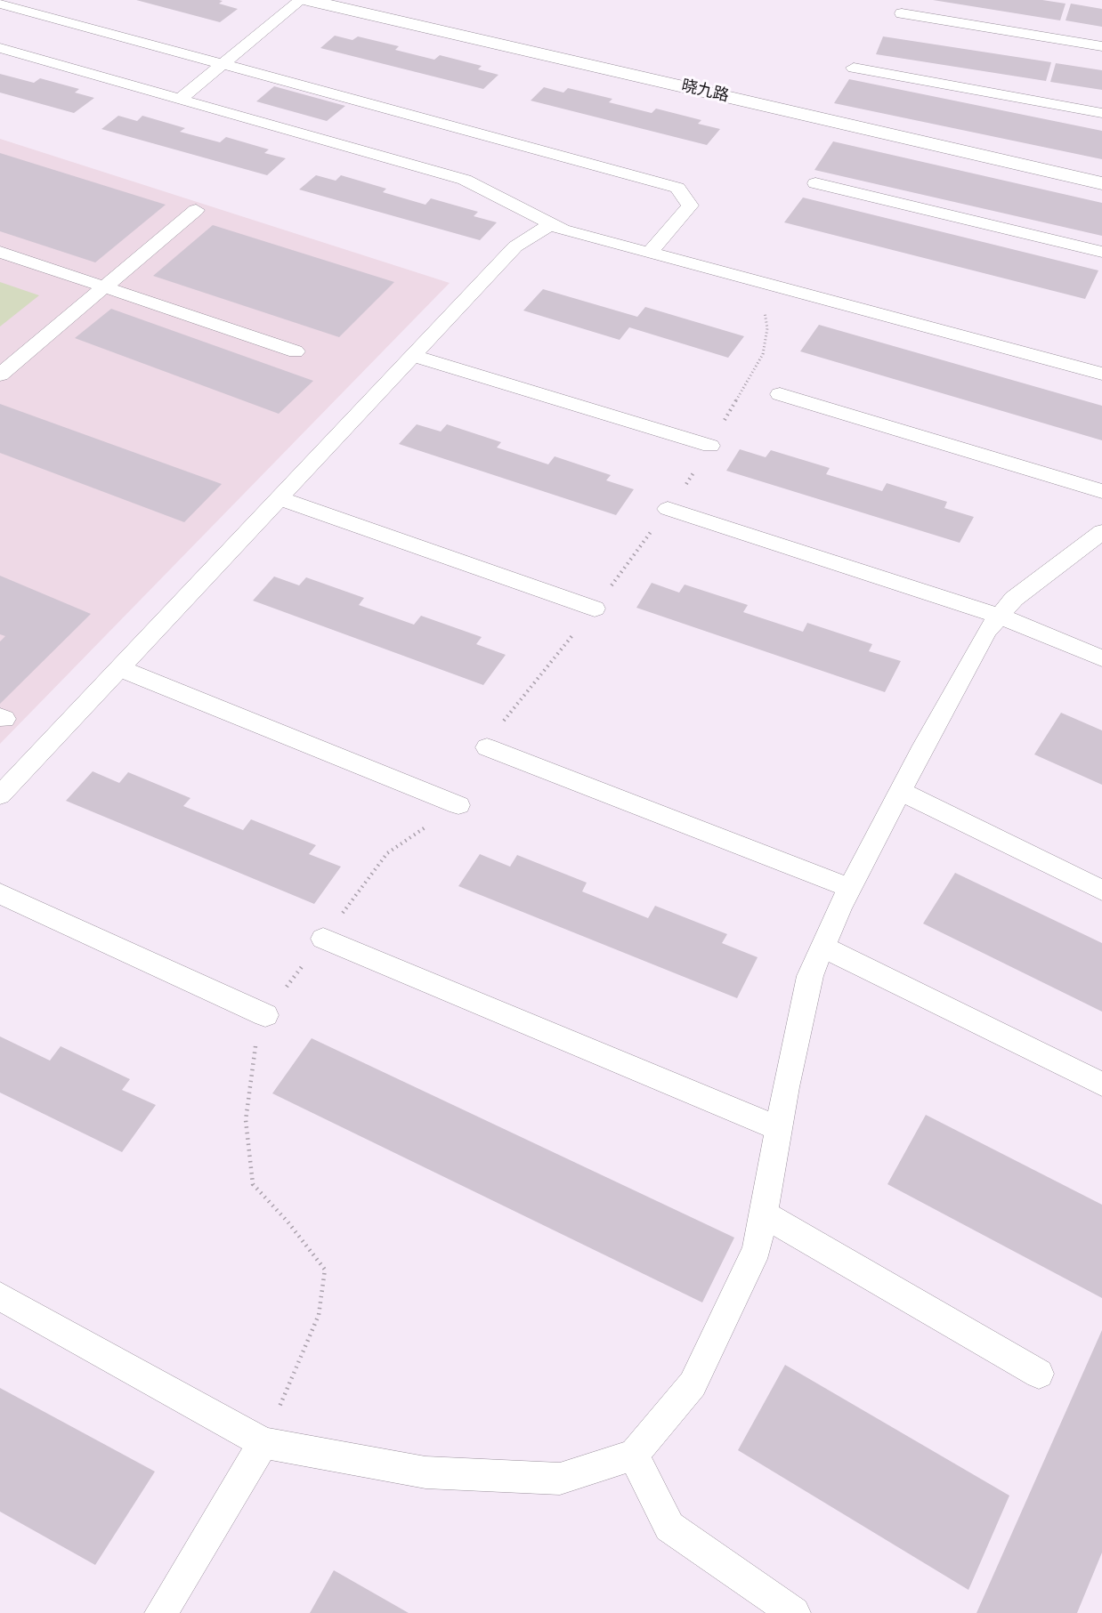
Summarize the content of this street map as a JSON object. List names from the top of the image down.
{
  "streets": {
    "street": ["晓九路"]
  }
}
